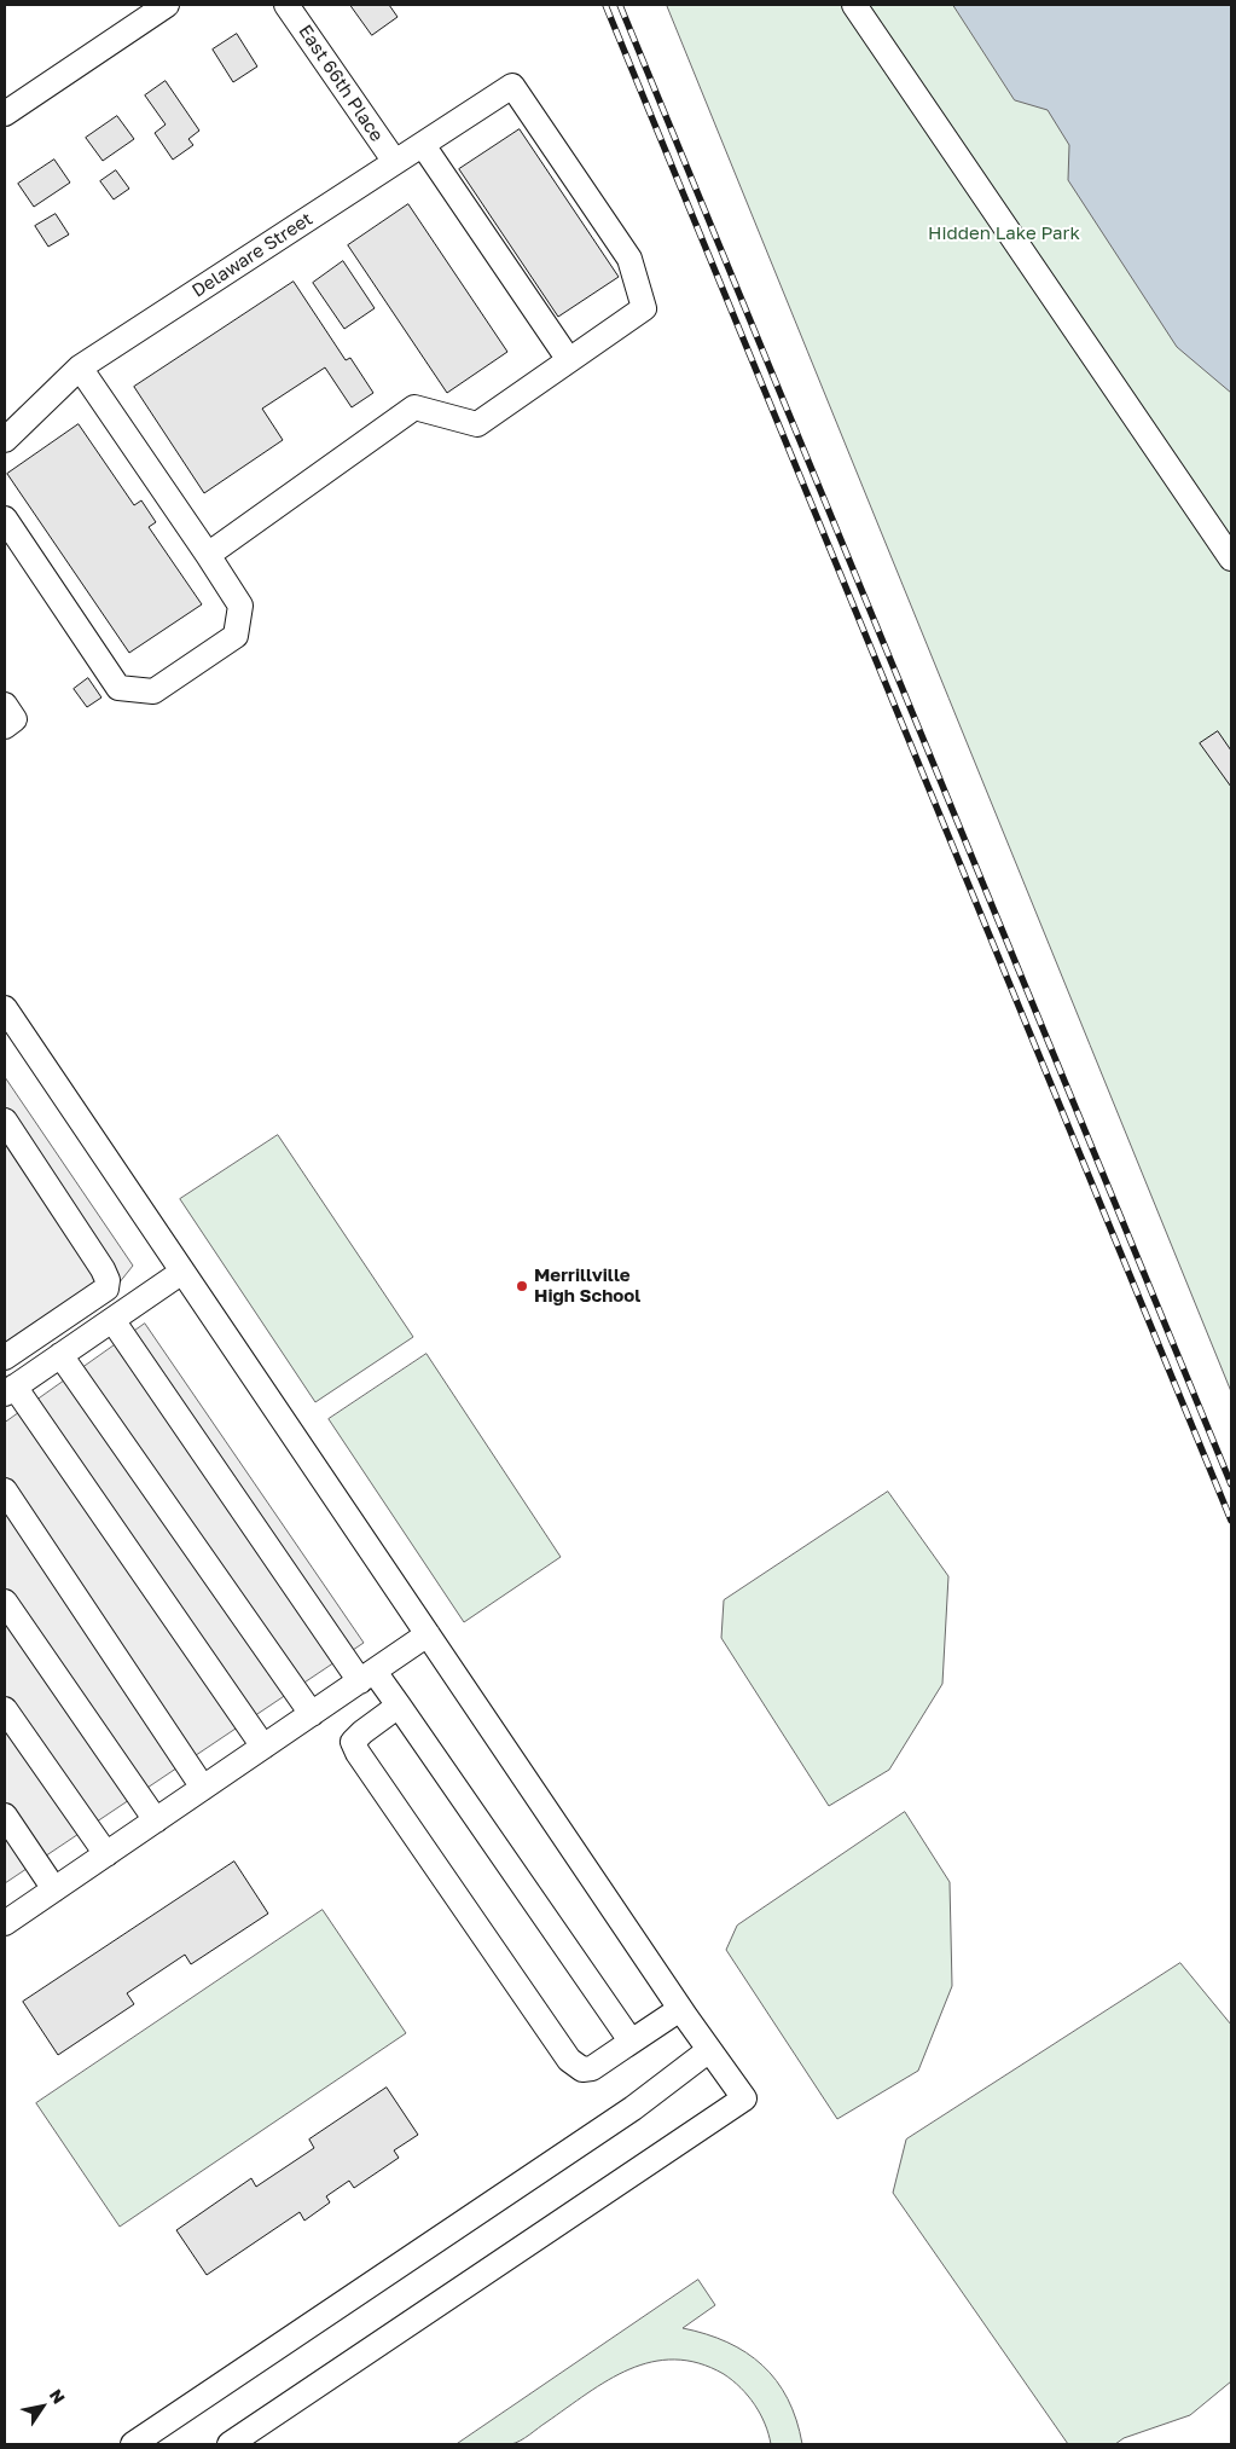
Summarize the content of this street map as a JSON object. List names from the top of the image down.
{
  "streets": {
    "street": ["East 66th Place", "Delaware Street"]
  },
  "crossings": [
    ["East 66th Place", "Delaware Street"]
  ],
  "parks": ["Hidden Lake Park"],
  "places": ["Merrillville High School"],
  "north": "top right"
}
